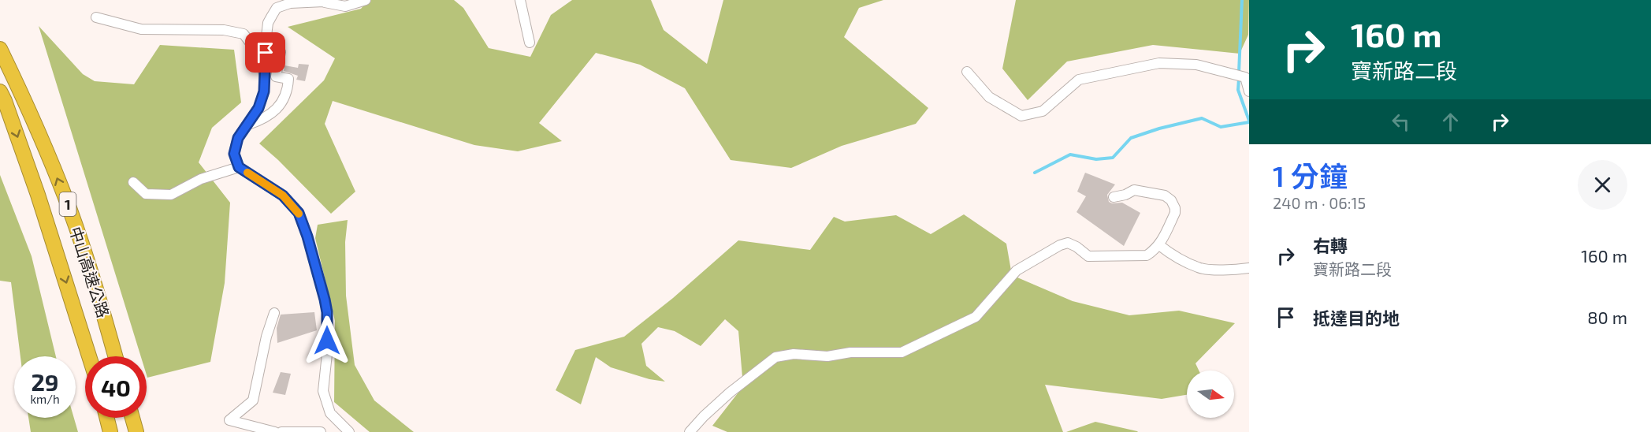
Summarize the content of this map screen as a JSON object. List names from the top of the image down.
{
  "streets": {
    "highway": ["1", "中山高速公路"]
  },
  "north": "right",
  "page": {
    "turn": ["160 m", "寶新路二段"],
    "heading": ["1 分鐘", "240 m · 06:15"],
    "list": [
      {
        "name": "右轉",
        "note": "寶新路二段",
        "value": "160 m"
      },
      {
        "name": "抵達目的地",
        "value": "80 m"
      }
    ],
    "speed": "29 km/h",
    "limit": "40"
  }
}
